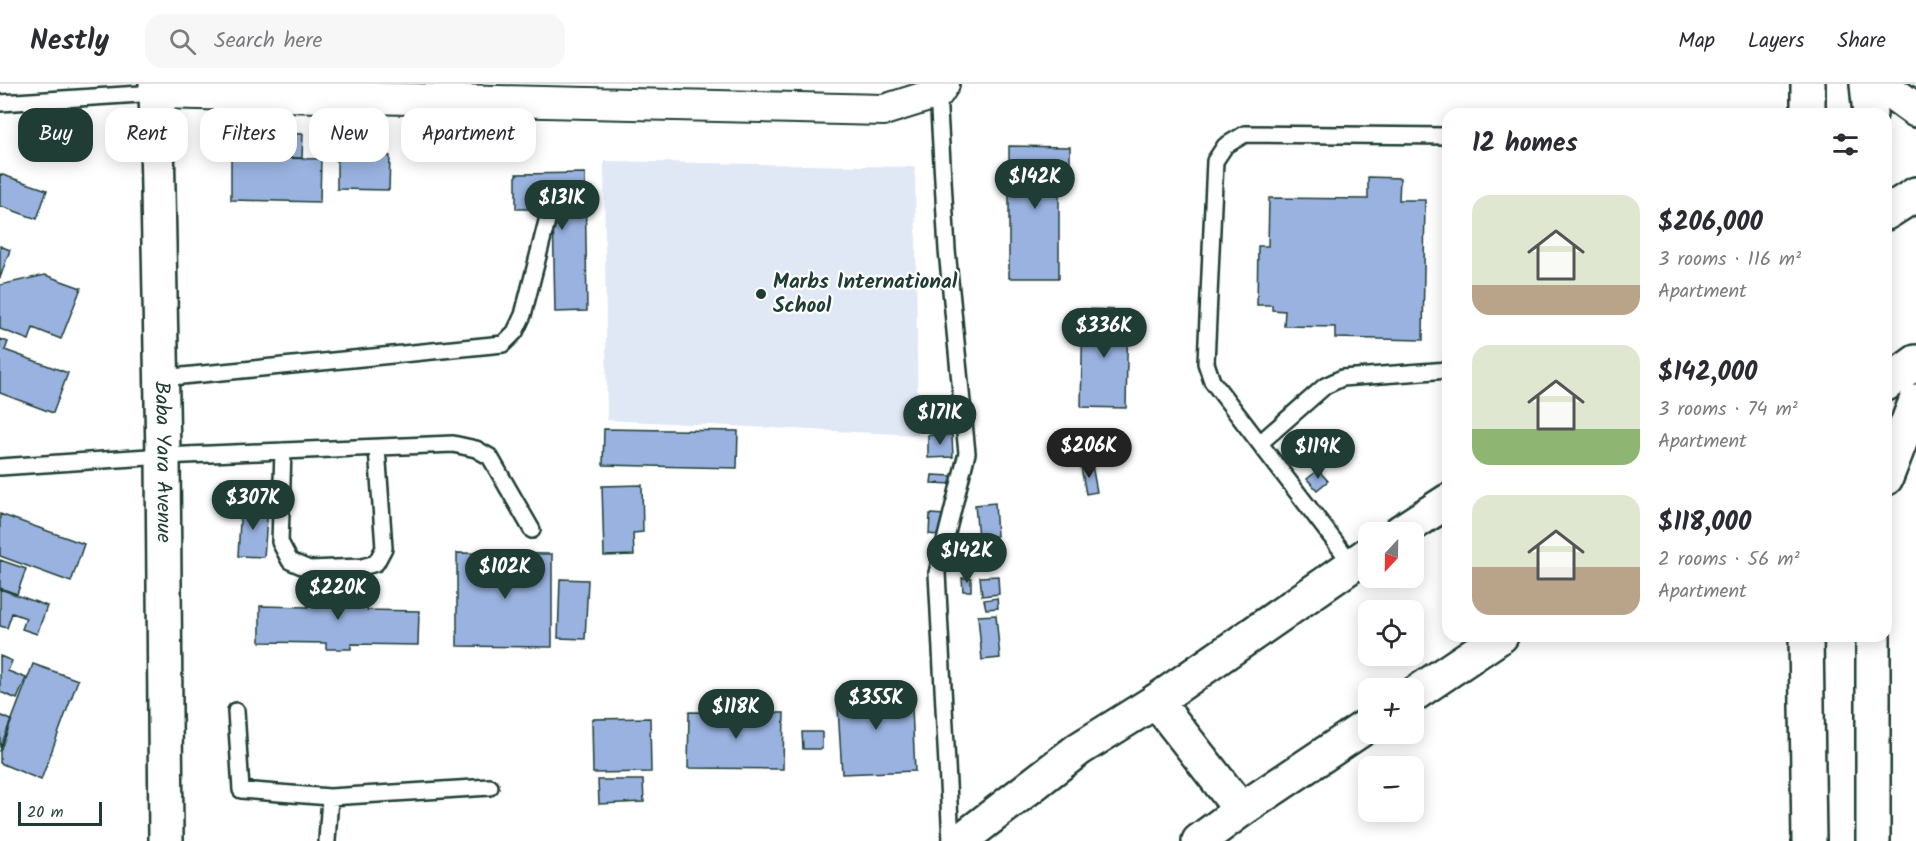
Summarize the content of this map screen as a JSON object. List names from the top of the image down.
{
  "streets": {
    "main road": ["Baba Yara Avenue"]
  },
  "places": ["Marbs International School"],
  "scale_bar": "20 m",
  "north": "bottom",
  "page": {
    "header": "Nestly",
    "search": "Search here",
    "nav": ["Map", "Layers", "Share"],
    "chip": [
      "Buy",
      "Rent",
      "Filters",
      "New",
      "Apartment"
    ],
    "heading": "12 homes",
    "price": [
      "$142K",
      "$131K",
      "$336K",
      "$171K",
      "$206K",
      "$119K",
      "$307K",
      "$142K",
      "$102K",
      "$220K",
      "$355K",
      "$118K"
    ],
    "list": [
      {
        "name": "$206,000",
        "note": "3 rooms · 116 m² · Apartment"
      },
      {
        "name": "$142,000",
        "note": "3 rooms · 74 m² · Apartment"
      },
      {
        "name": "$118,000",
        "note": "2 rooms · 56 m² · Apartment"
      }
    ],
    "map_buttons": ["+", "−"],
    "scale": "20 m"
  }
}
